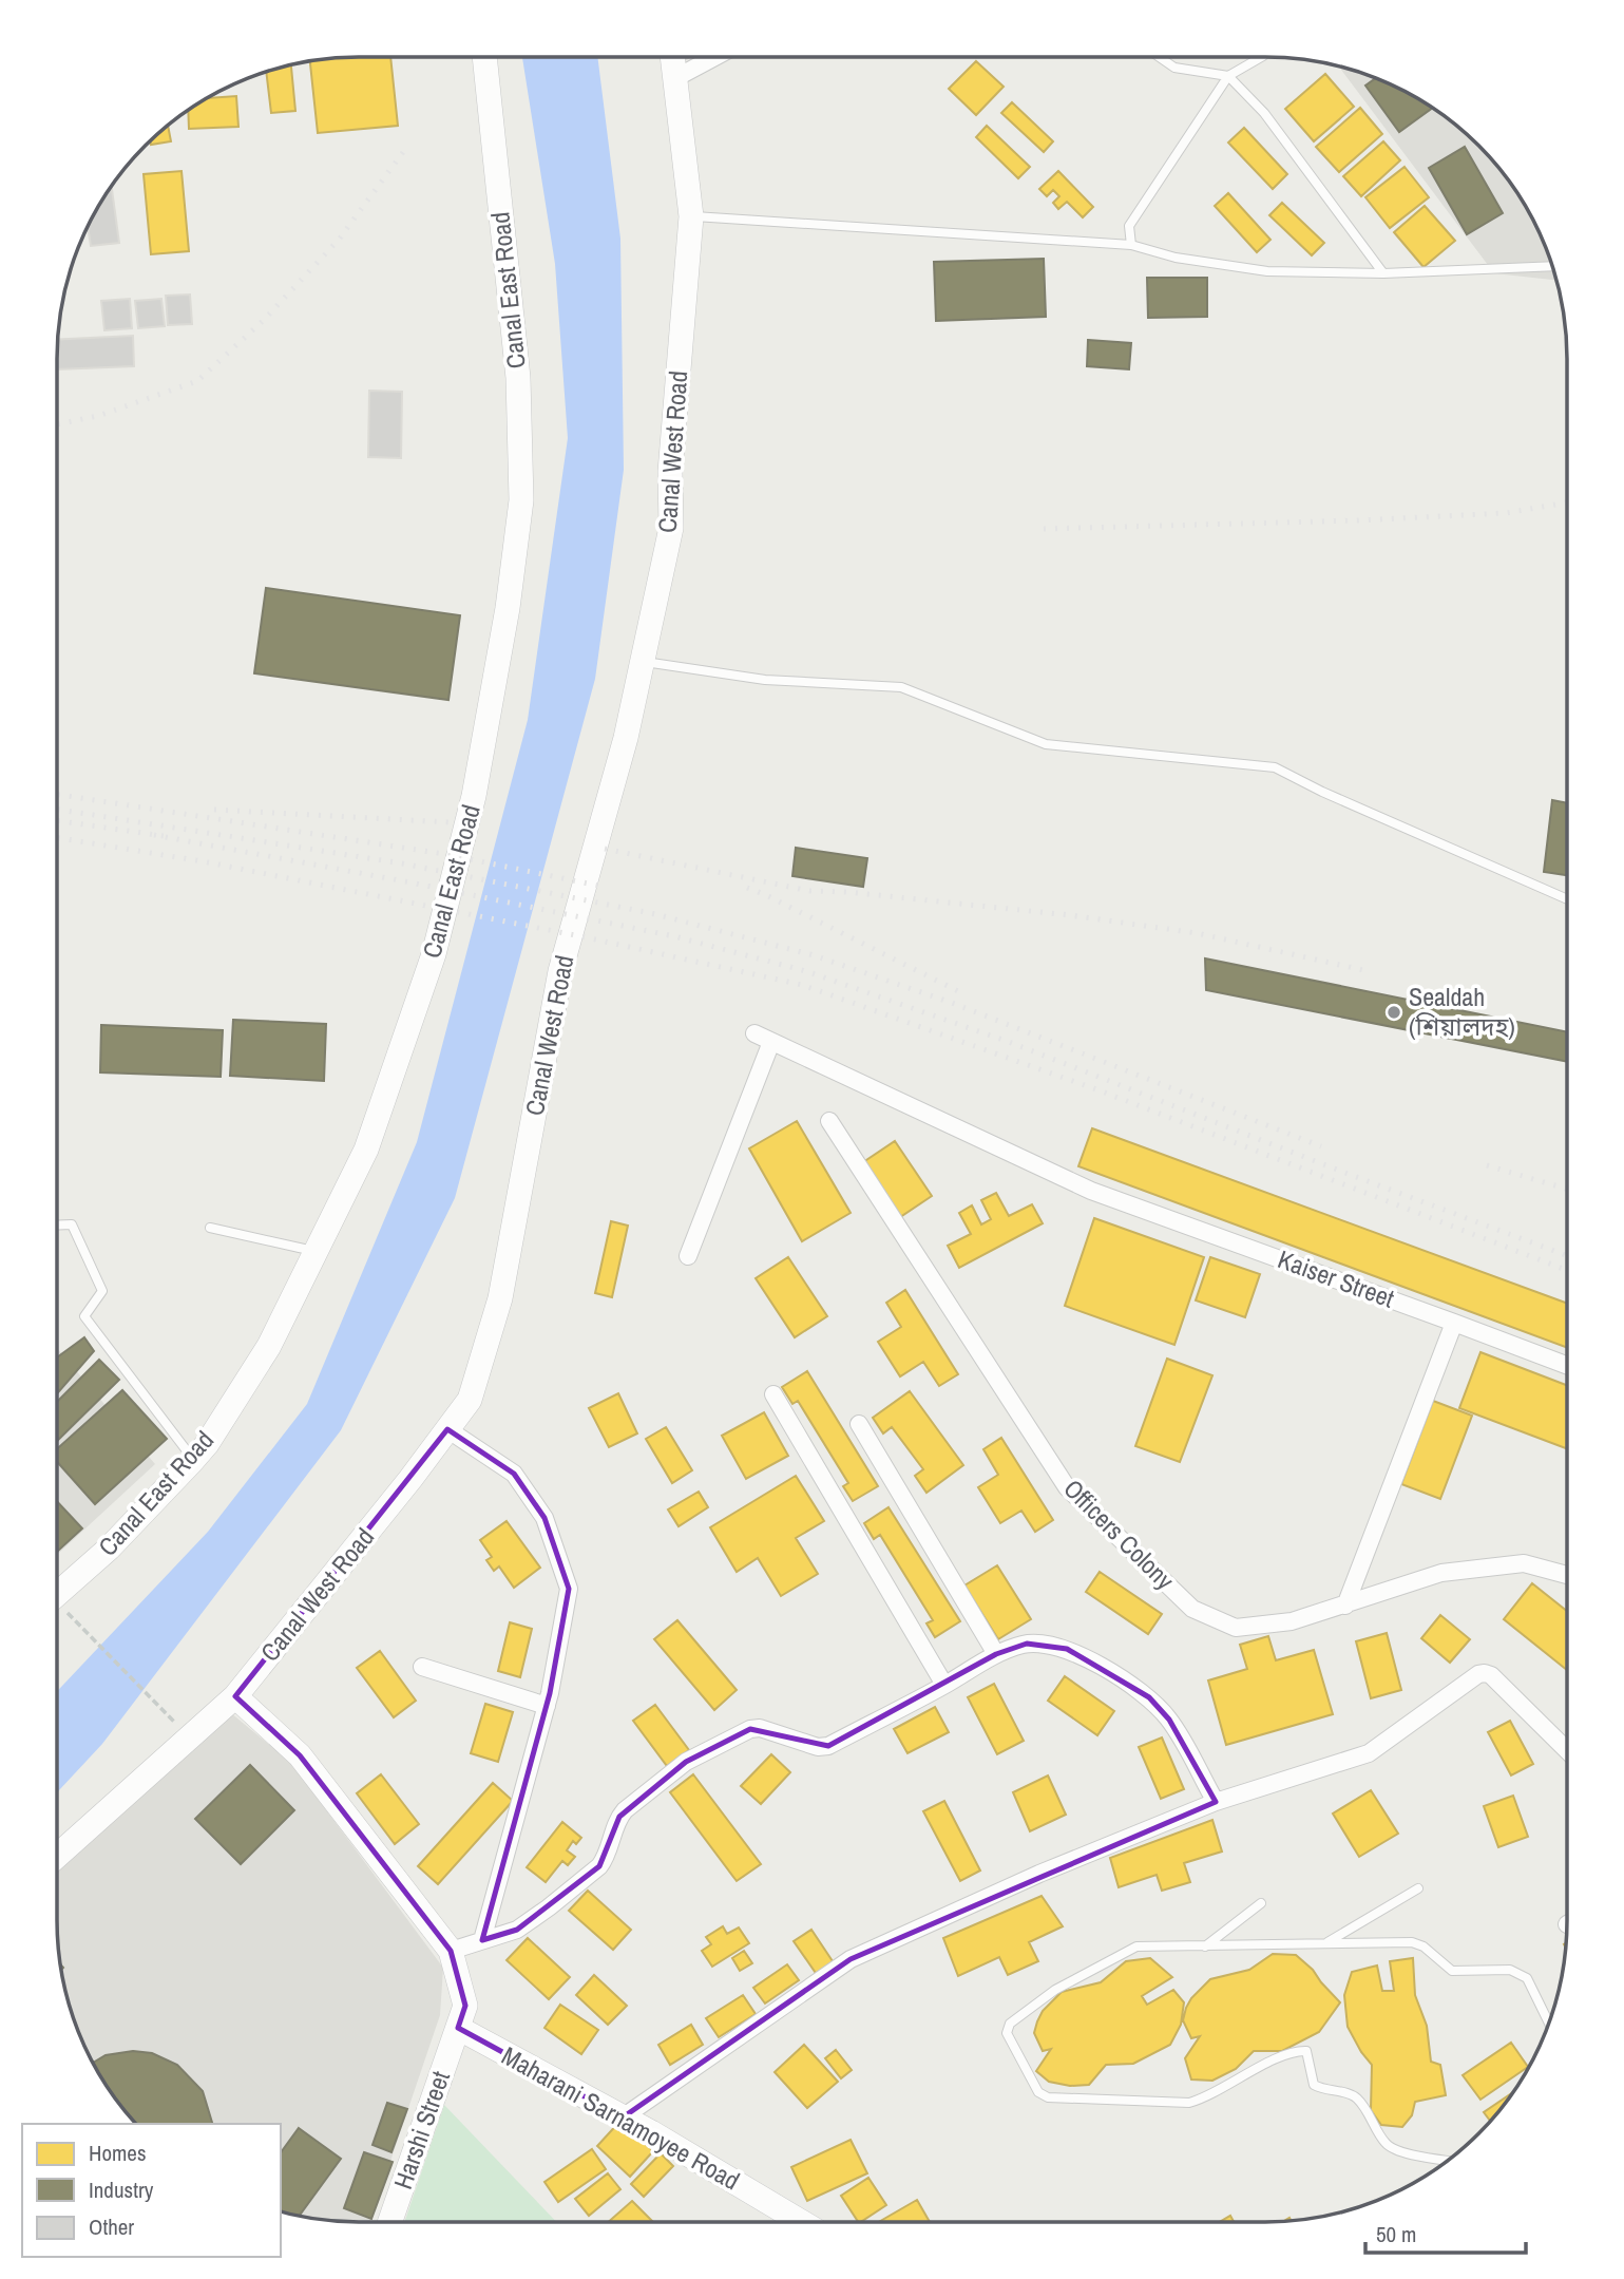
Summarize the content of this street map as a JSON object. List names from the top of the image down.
{
  "streets": {
    "street": [
      "Canal East Road",
      "Canal West Road",
      "Kaiser Street",
      "Officers Colony",
      "Maharani Sarnamoyee Road",
      "Harshi Street"
    ]
  },
  "crossings": [
    ["Maharani Sarnamoyee Road", "Harshi Street"]
  ],
  "places": ["Sealdah (শিয়ালদহ)"],
  "legend": ["Homes", "Industry", "Other"],
  "scale_bar": "50 m"
}
